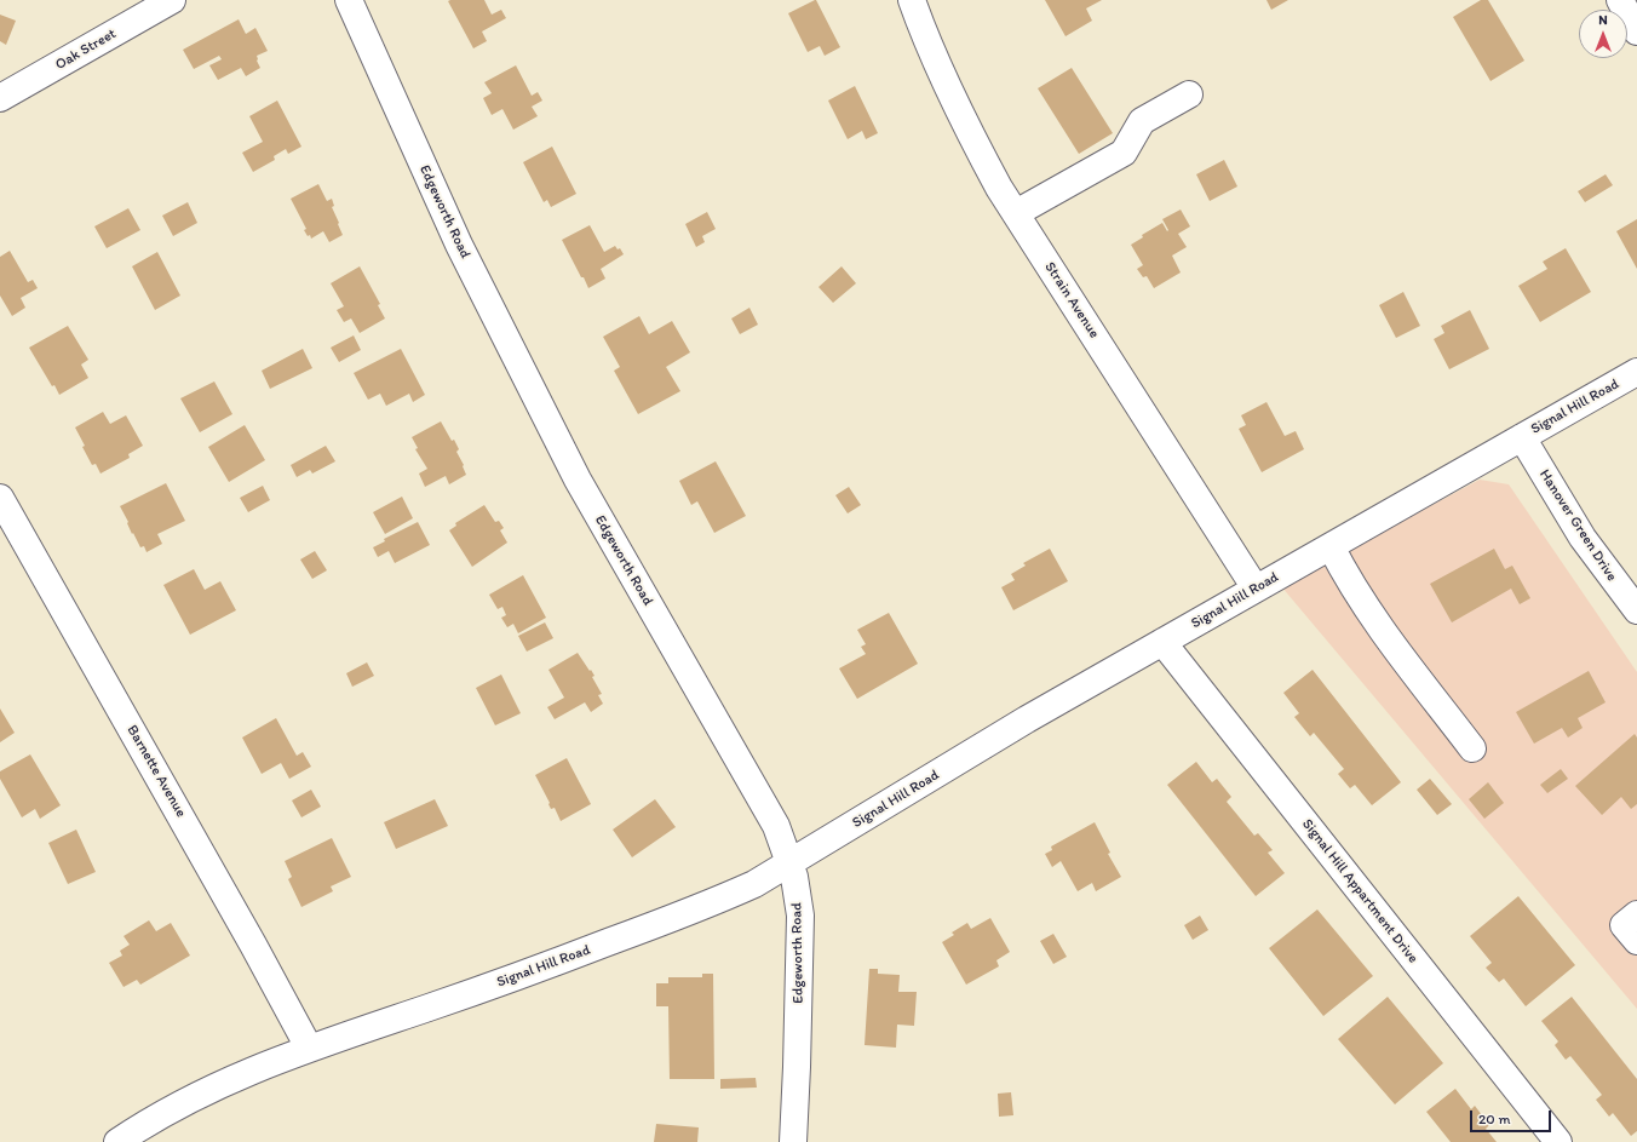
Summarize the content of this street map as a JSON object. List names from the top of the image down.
{
  "streets": {
    "street": [
      "Oak Street",
      "Edgeworth Road",
      "Strain Avenue",
      "Signal Hill Road",
      "Hanover Green Drive",
      "Barnette Avenue",
      "Signal Hill Appartment Drive"
    ]
  },
  "crossings": [
    ["Edgeworth Road", "Signal Hill Road"],
    ["Strain Avenue", "Signal Hill Road"],
    ["Signal Hill Road", "Hanover Green Drive"],
    ["Signal Hill Road", "Barnette Avenue"],
    ["Signal Hill Road", "Signal Hill Appartment Drive"]
  ],
  "scale_bar": "20 m",
  "north": "top"
}
